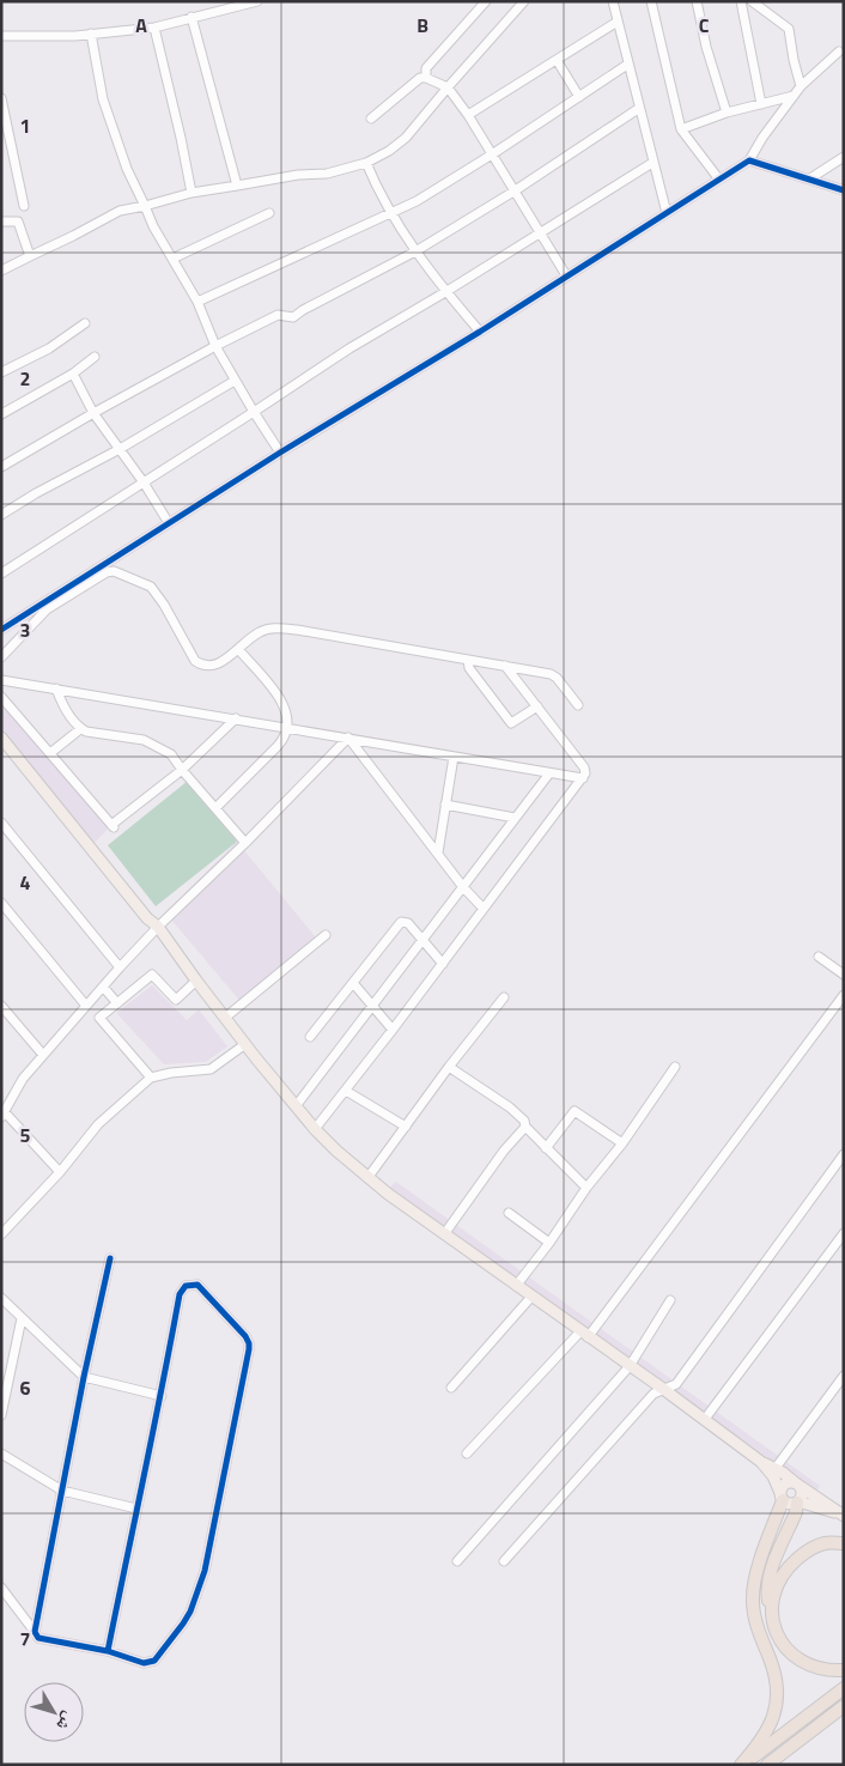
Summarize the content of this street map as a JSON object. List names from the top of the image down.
{
  "north": "bottom right",
  "grid": {
    "columns": ["A", "B", "C"],
    "rows": [
      "1",
      "2",
      "3",
      "4",
      "5",
      "6",
      "7"
    ]
  }
}
